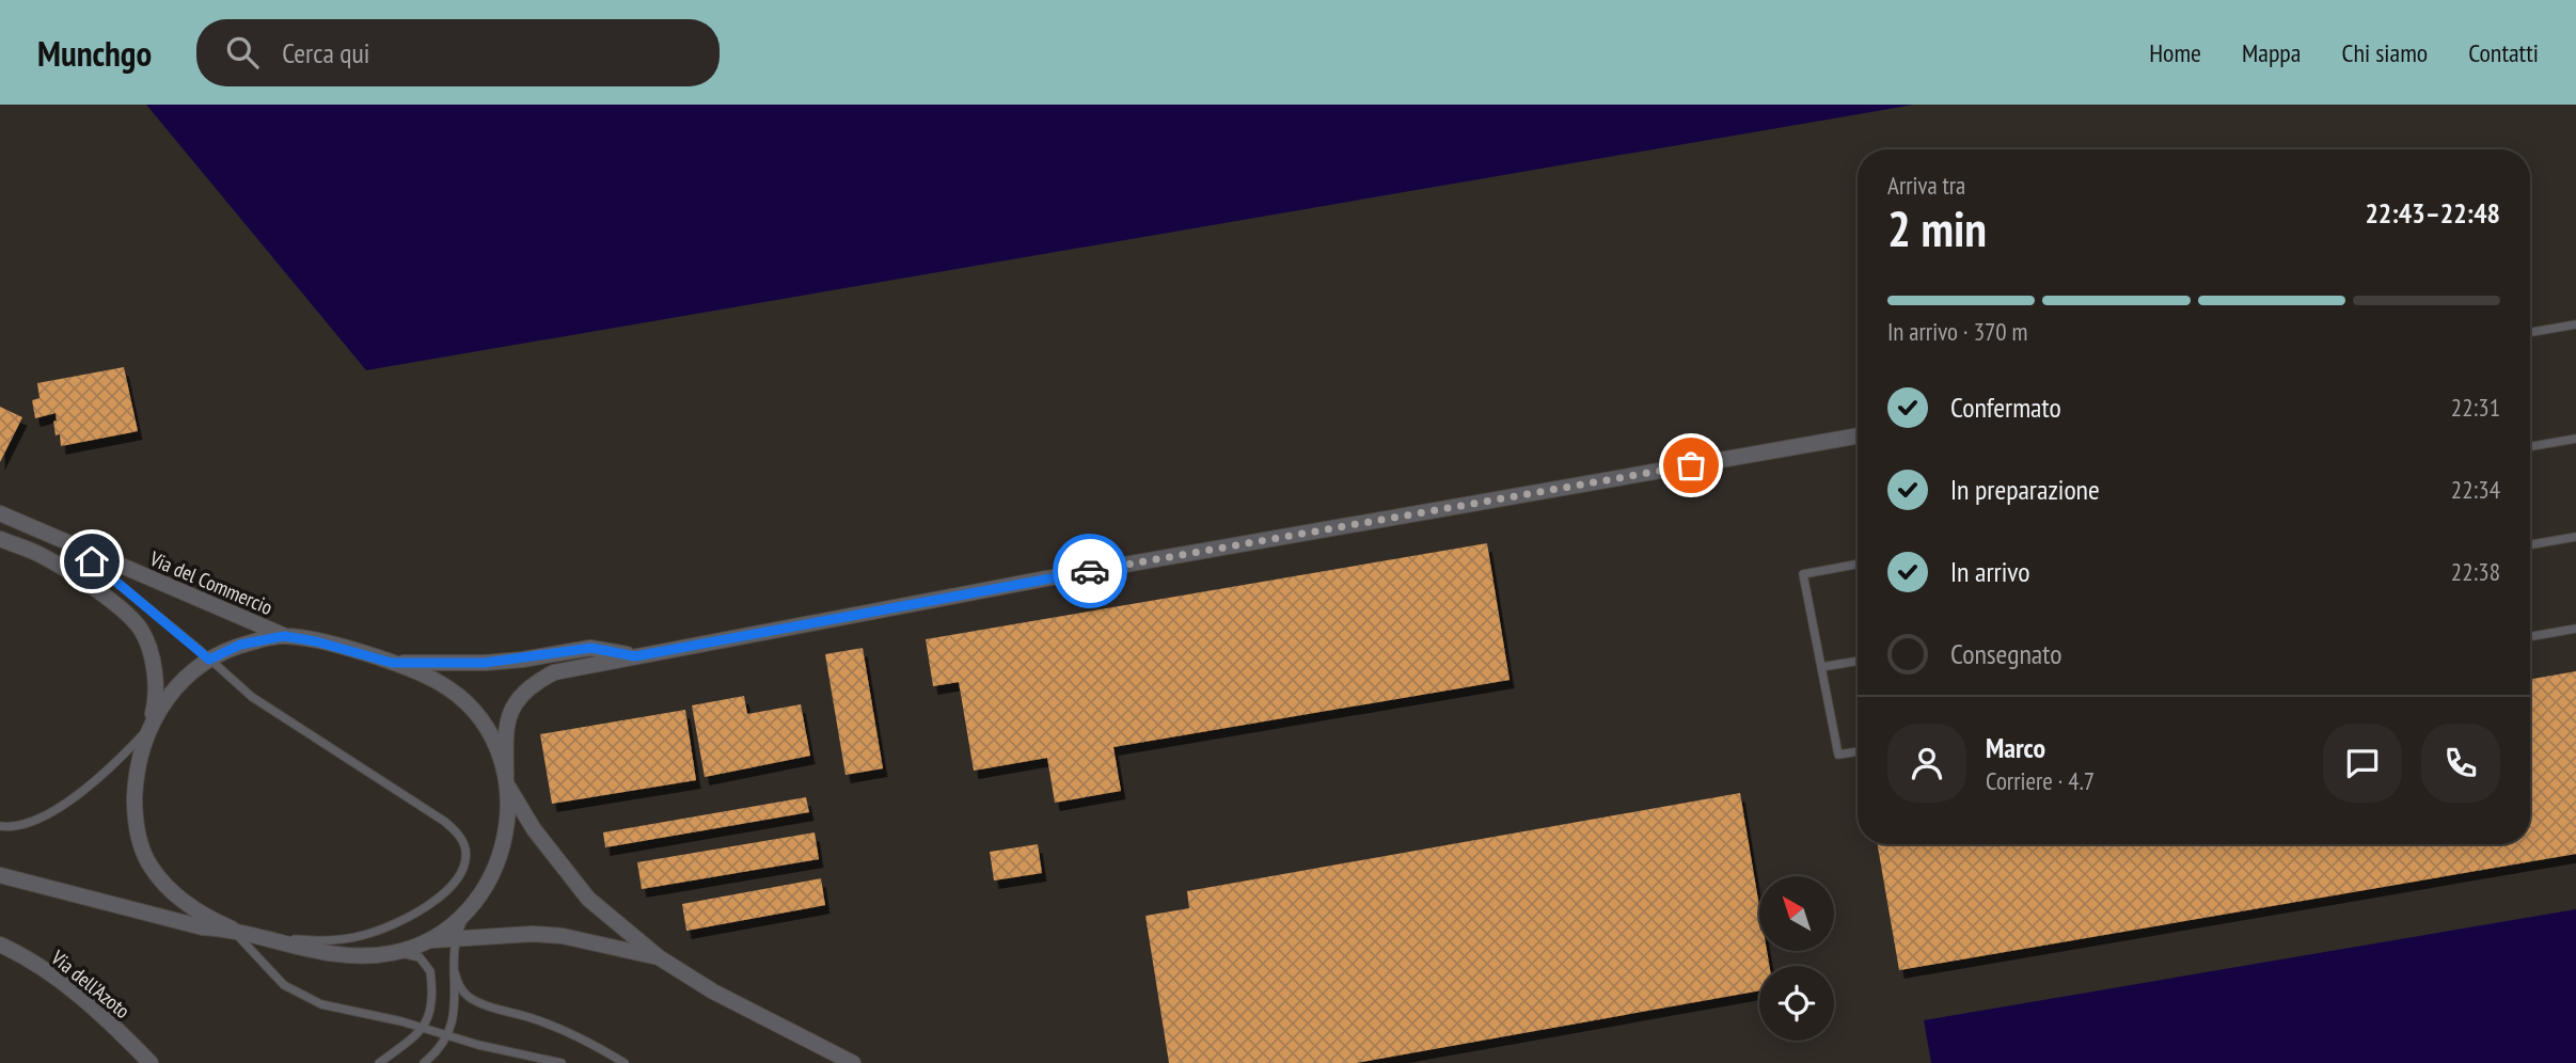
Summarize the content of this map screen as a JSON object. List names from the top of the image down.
{
  "streets": {
    "street": ["Via del Commercio", "Via dell'Azoto"]
  },
  "north": "top left",
  "page": {
    "header": "Munchgo",
    "search": "Cerca qui",
    "nav": [
      "Home",
      "Mappa",
      "Chi siamo",
      "Contatti"
    ],
    "heading": ["2 min", "Arriva tra", "22:43–22:48"],
    "panel": ["Marco", "Corriere · 4.7"],
    "bar": "In arrivo · 370 m",
    "list": [
      ["Confermato", "22:31"],
      ["In preparazione", "22:34"],
      ["In arrivo", "22:38"],
      "Consegnato"
    ]
  }
}
